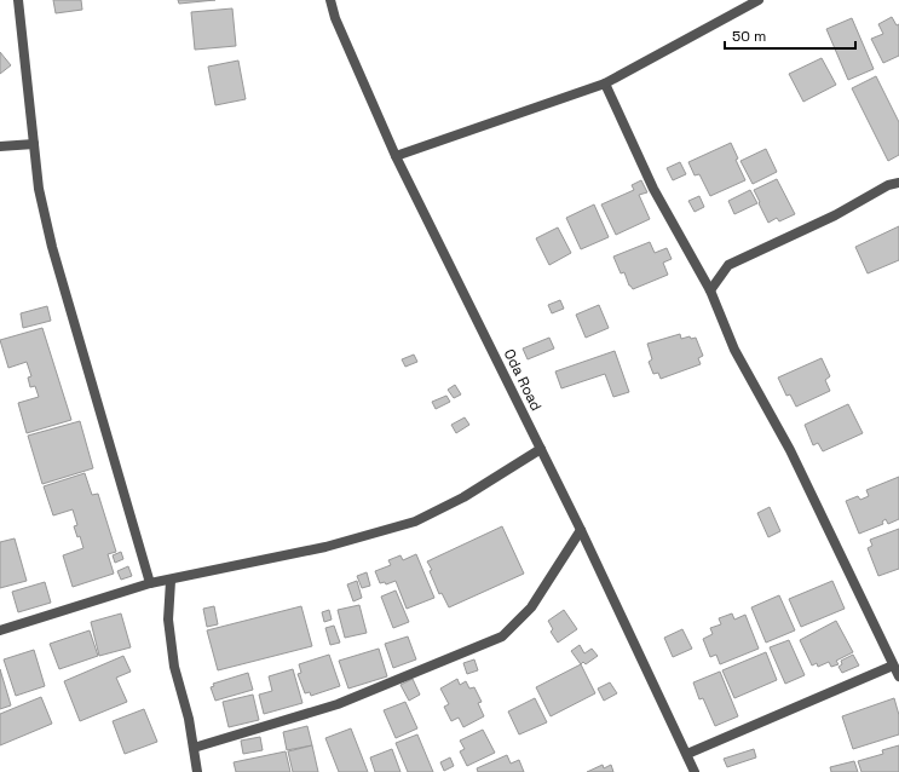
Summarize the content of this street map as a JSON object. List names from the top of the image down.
{
  "streets": {
    "street": ["Oda Road"]
  },
  "scale_bar": "50 m"
}
